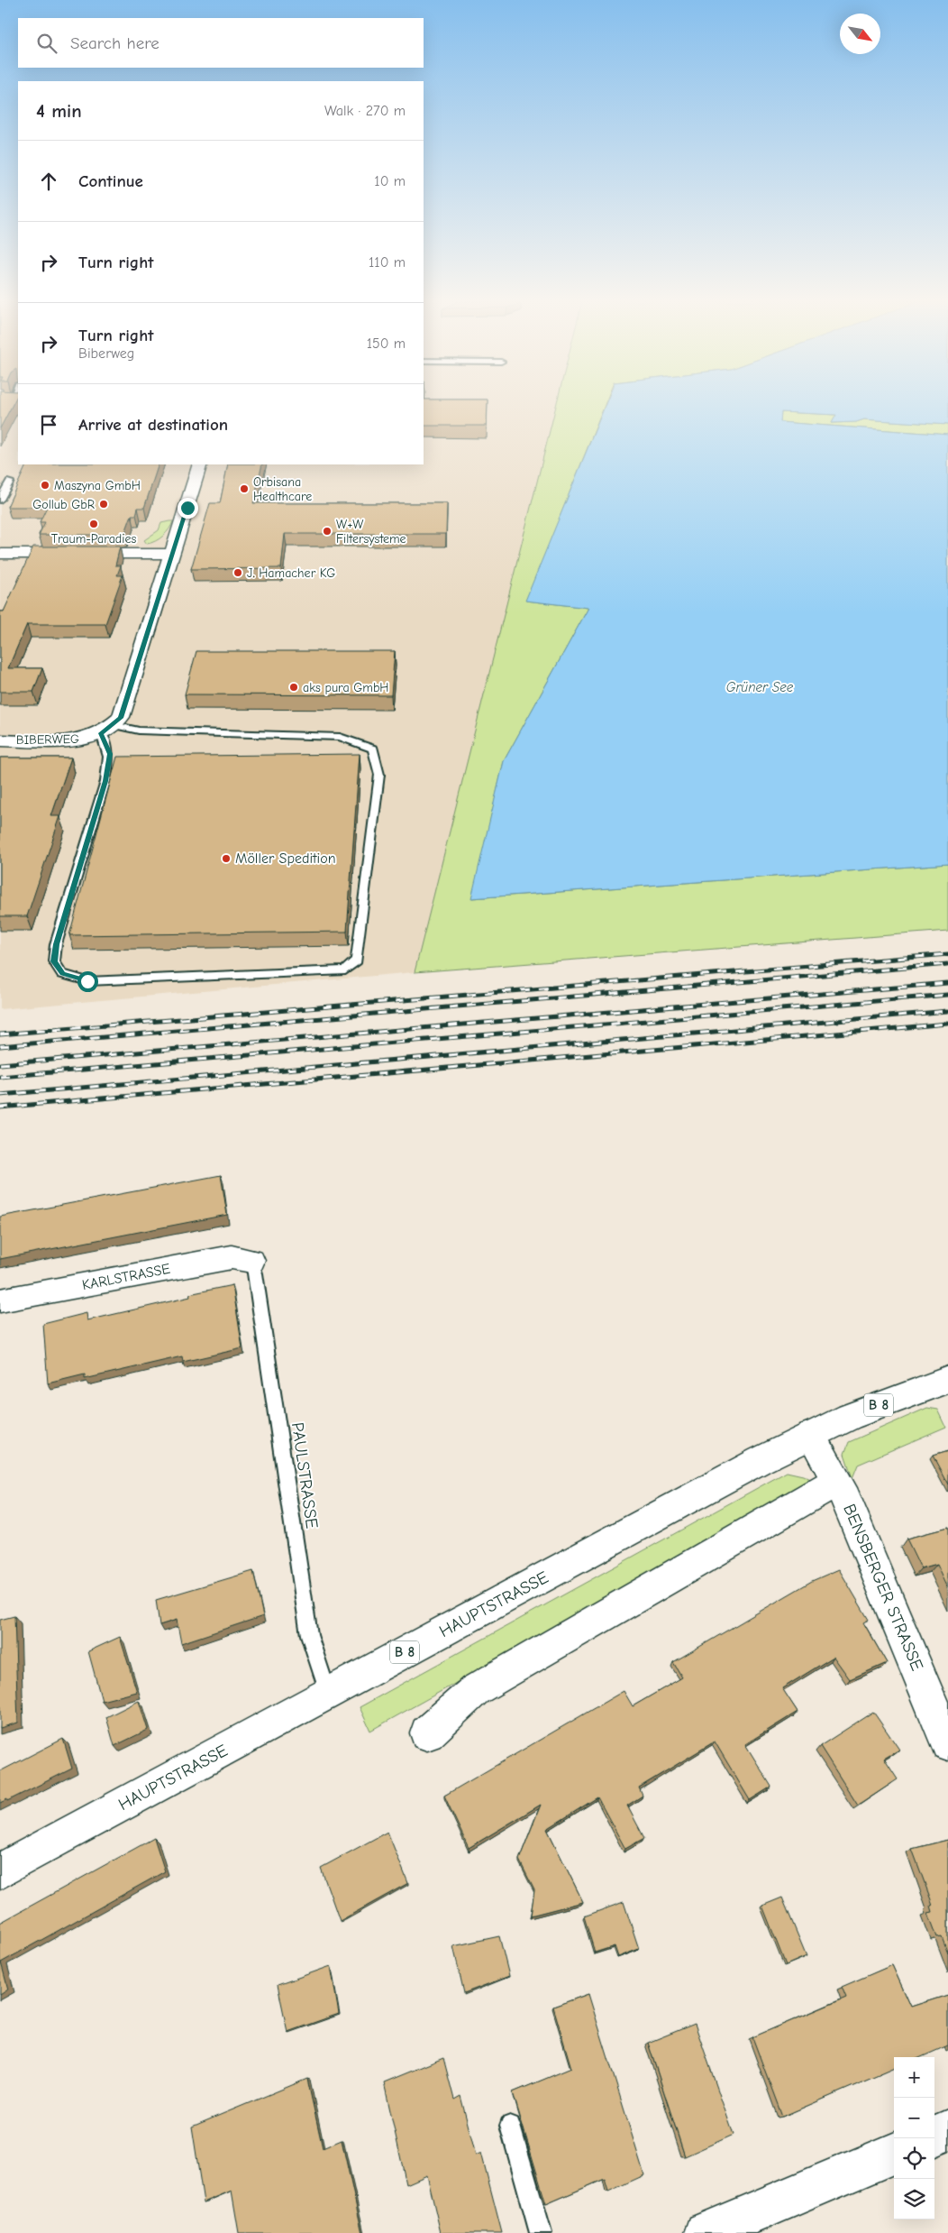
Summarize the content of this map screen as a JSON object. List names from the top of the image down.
{
  "streets": {
    "street": [
      "BIBERWEG",
      "KARLSTRASSE",
      "B 8",
      "BENSBERGER STRASSE",
      "HAUPTSTRASSE"
    ],
    "lane": ["PAULSTRASSE"]
  },
  "crossings": [
    ["KARLSTRASSE", "PAULSTRASSE"],
    ["PAULSTRASSE", "HAUPTSTRASSE"],
    ["BENSBERGER STRASSE", "HAUPTSTRASSE"]
  ],
  "water": ["Grüner See"],
  "places": [
    "Maszyna GmbH",
    "Orbisana Healthcare",
    "Gollub GbR",
    "Traum-Paradies",
    "W+W Filtersysteme",
    "J. Hamacher KG",
    "aks pura GmbH",
    "Möller Spedition"
  ],
  "north": "bottom right",
  "page": {
    "search": "Search here",
    "heading": ["4 min", "Walk · 270 m"],
    "list": [
      ["Continue", "10 m"],
      ["Turn right", "110 m"],
      ["Turn right", "Biberweg", "150 m"],
      "Arrive at destination"
    ],
    "map_buttons": ["+", "−"]
  }
}
